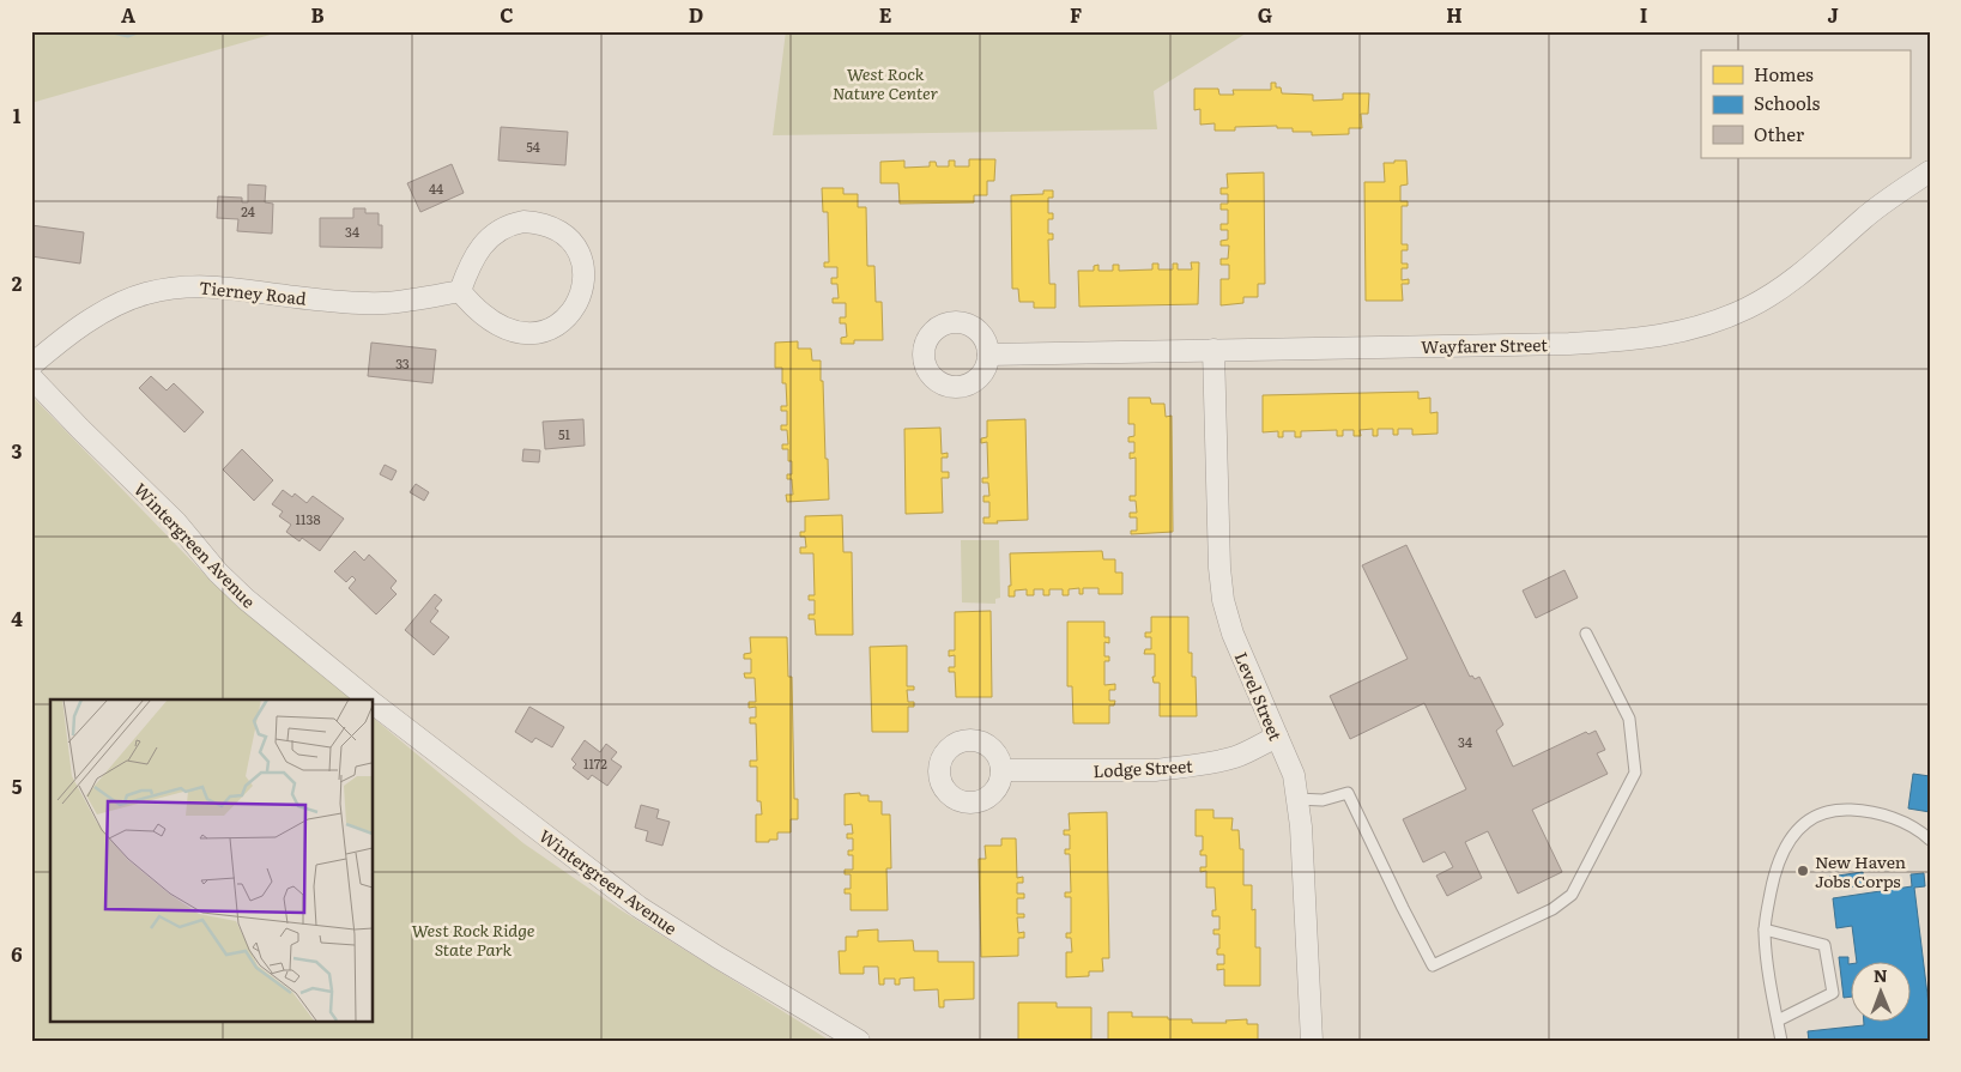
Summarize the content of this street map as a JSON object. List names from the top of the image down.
{
  "streets": {
    "street": [
      "Tierney Road",
      "Wayfarer Street",
      "Wintergreen Avenue",
      "Level Street",
      "Lodge Street"
    ]
  },
  "crossings": [
    ["Wayfarer Street", "Level Street"],
    ["Level Street", "Lodge Street"]
  ],
  "parks": ["West Rock Nature Center", "West Rock Ridge State Park"],
  "places": ["New Haven Jobs Corps"],
  "house_numbers": [
    "54",
    "44",
    "24",
    "34",
    "33",
    "51",
    "1138",
    "34",
    "1172"
  ],
  "legend": ["Homes", "Schools", "Other"],
  "north": "top",
  "grid": {
    "columns": [
      "A",
      "B",
      "C",
      "D",
      "E",
      "F",
      "G",
      "H",
      "I",
      "J"
    ],
    "rows": [
      "1",
      "2",
      "3",
      "4",
      "5",
      "6"
    ]
  }
}
